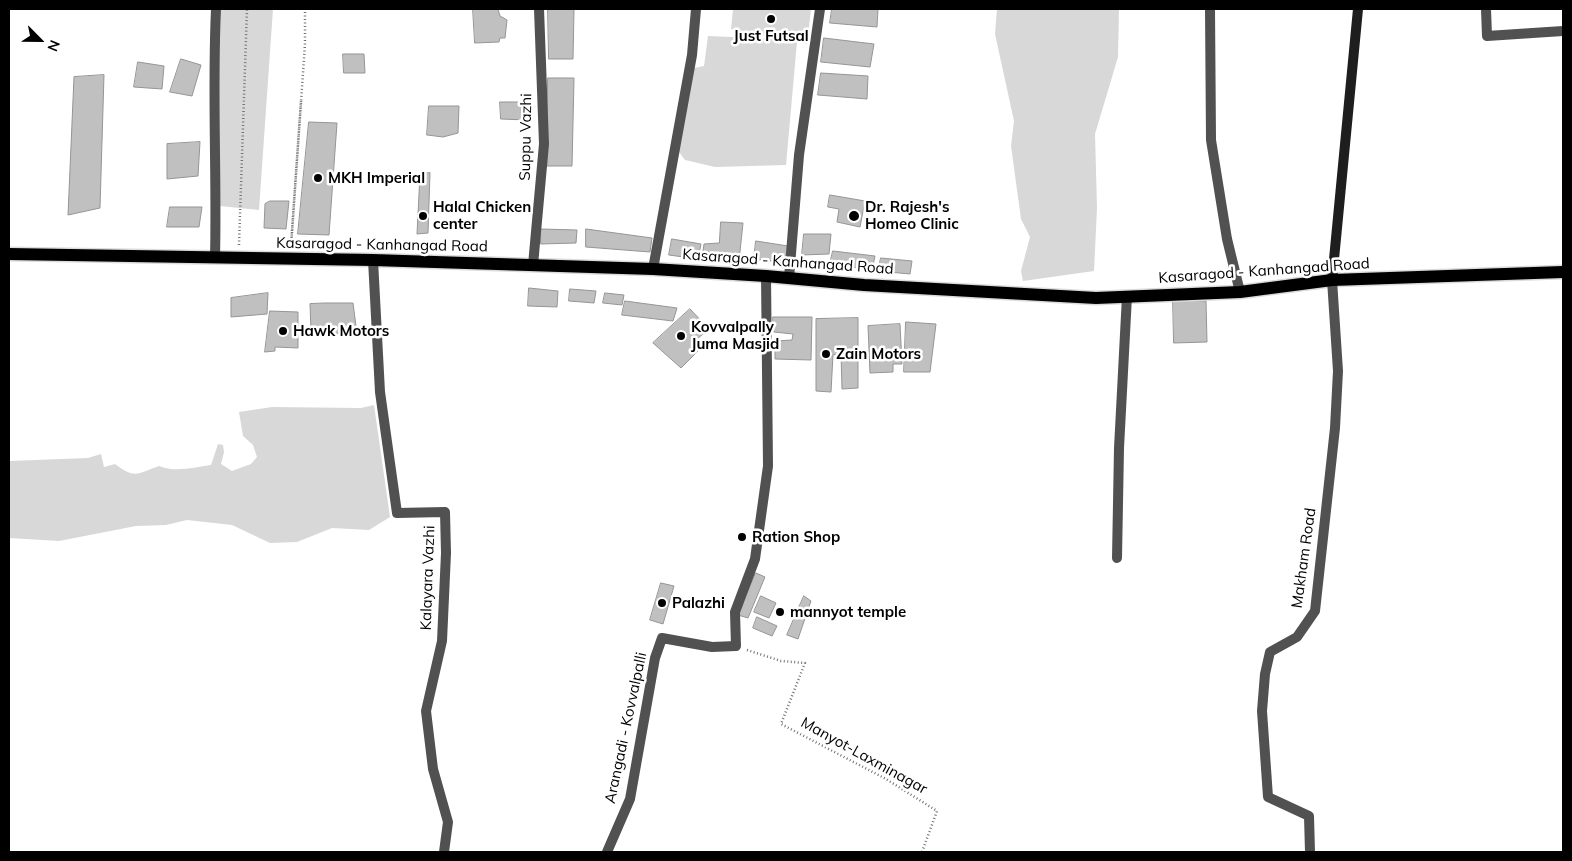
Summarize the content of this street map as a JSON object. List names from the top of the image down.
{
  "streets": {
    "main road": ["Kasaragod - Kanhangad Road"],
    "street": [
      "Suppu Vazhi",
      "Makham Road",
      "Kalayara Vazhi",
      "Arangadi - Kovvalpalli"
    ],
    "path": ["Manyot-Laxminagar"]
  },
  "crossings": [
    ["Suppu Vazhi", "Kasaragod - Kanhangad Road"],
    ["Kasaragod - Kanhangad Road", "Makham Road"],
    ["Kasaragod - Kanhangad Road", "Kalayara Vazhi"],
    ["Arangadi - Kovvalpalli", "Manyot-Laxminagar"]
  ],
  "places": [
    "Just Futsal",
    "MKH Imperial",
    "Halal Chicken center",
    "Dr. Rajesh's Homeo Clinic",
    "Hawk Motors",
    "Kovvalpally Juma Masjid",
    "Zain Motors",
    "Ration Shop",
    "Palazhi",
    "mannyot temple"
  ],
  "north": "bottom right"
}
